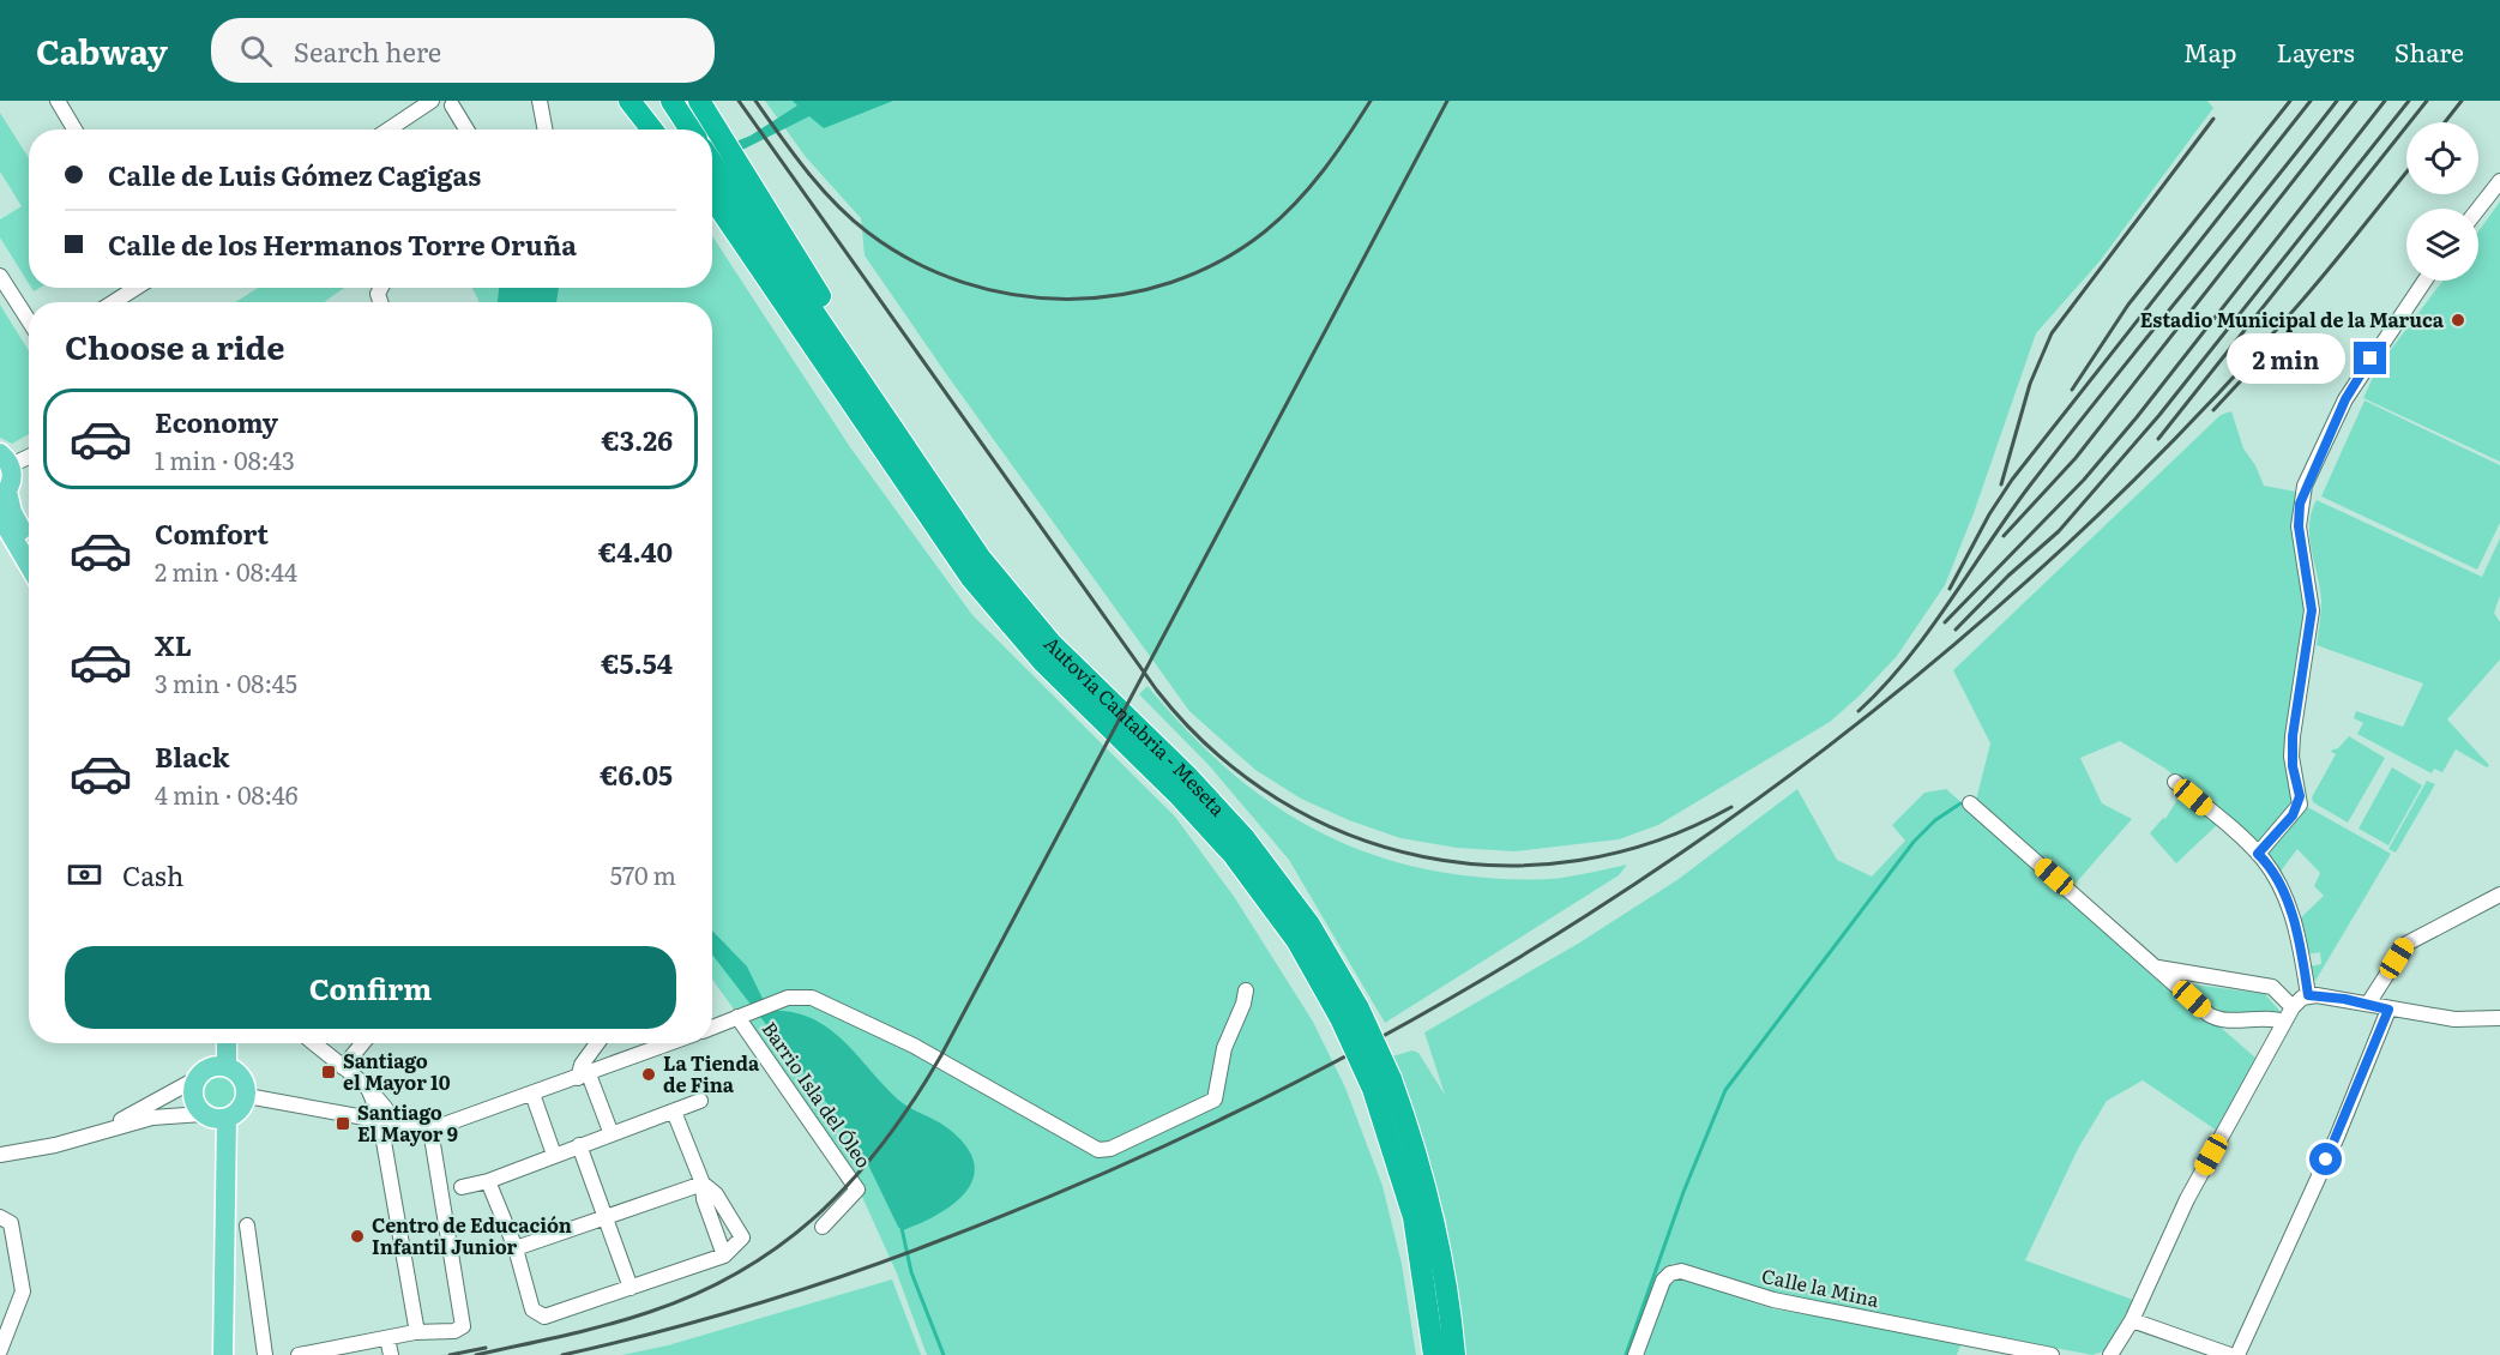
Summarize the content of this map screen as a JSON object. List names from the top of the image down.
{
  "streets": {
    "highway": ["Autovía Cantabria - Meseta"],
    "street": ["Barrio Isla del Óleo", "Calle la Mina"]
  },
  "places": {
    "other": ["Estadio Municipal de la Maruca", "La Tienda de Fina", "Centro de Educación Infantil Junior"],
    "transit": ["Santiago el Mayor 10", "Santiago El Mayor 9"]
  },
  "page": {
    "header": "Cabway",
    "search": "Search here",
    "nav": ["Map", "Layers", "Share"],
    "banner": ["Calle de Luis Gómez Cagigas", "Calle de los Hermanos Torre Oruña"],
    "heading": "Choose a ride",
    "bubble": "2 min",
    "list": [
      {
        "name": "Economy",
        "note": "1 min · 08:43",
        "value": "€3.26"
      },
      {
        "name": "Comfort",
        "note": "2 min · 08:44",
        "value": "€4.40"
      },
      {
        "name": "XL",
        "note": "3 min · 08:45",
        "value": "€5.54"
      },
      {
        "name": "Black",
        "note": "4 min · 08:46",
        "value": "€6.05"
      }
    ],
    "pay": ["Cash", "570 m"],
    "buttons": "Confirm"
  }
}
